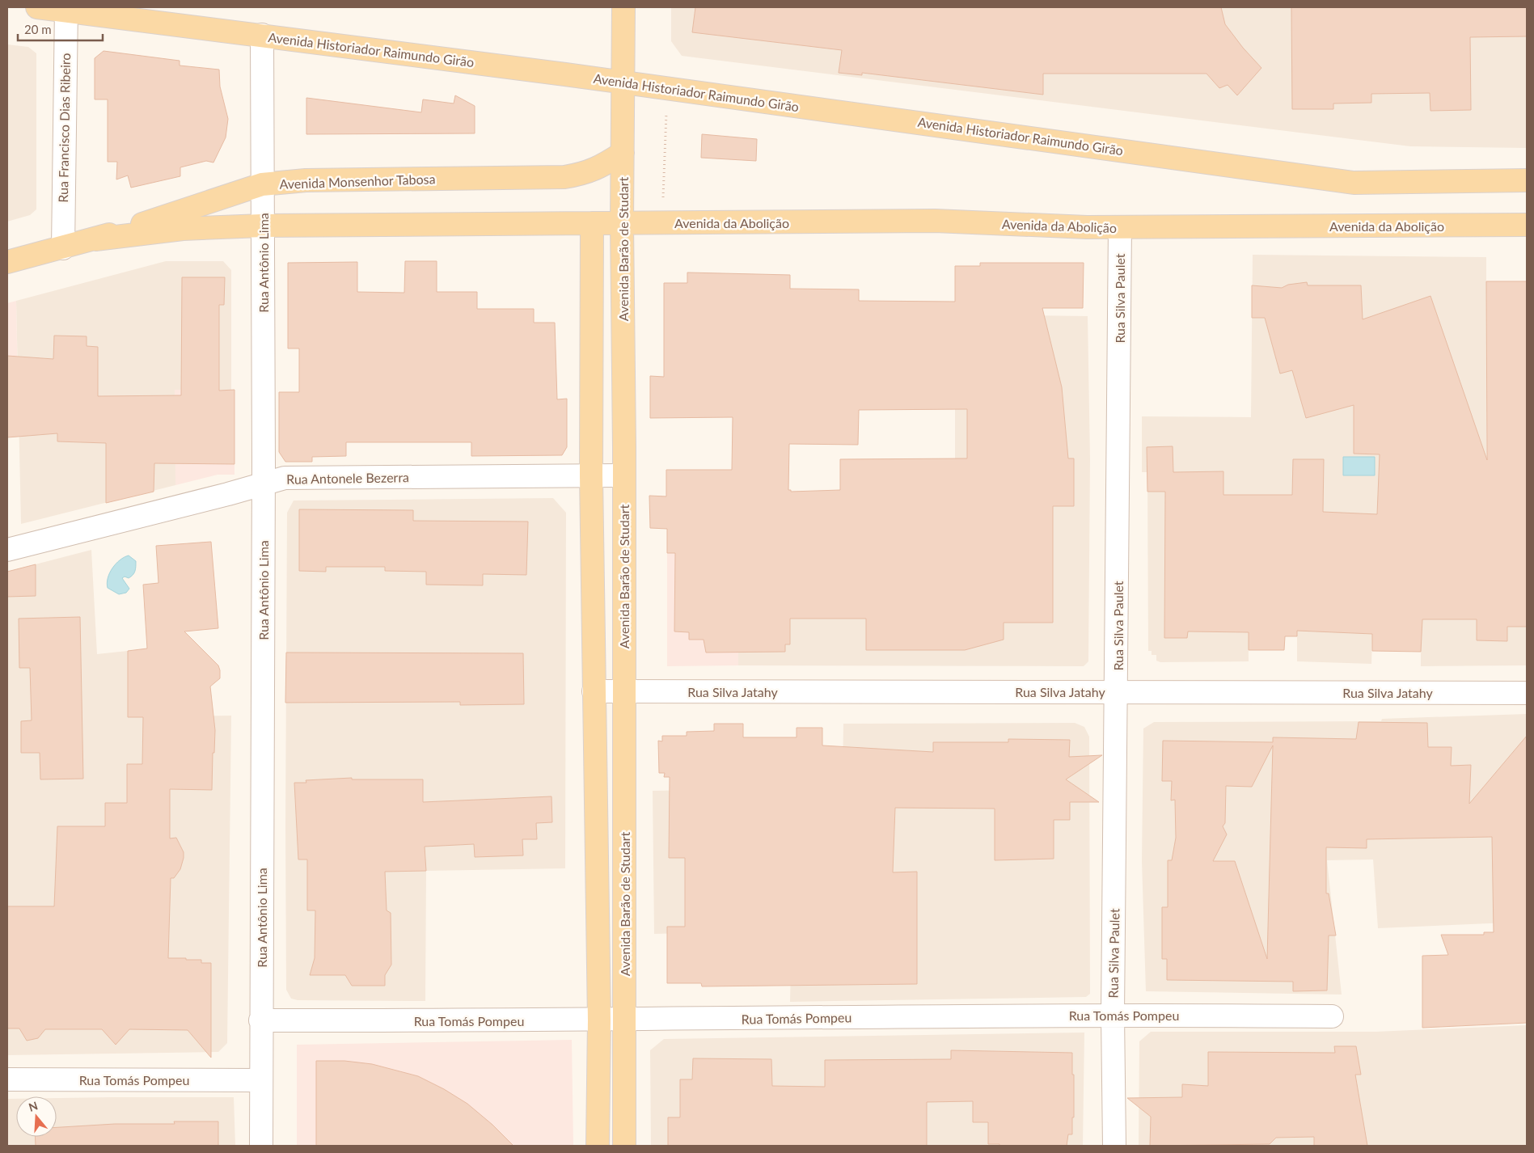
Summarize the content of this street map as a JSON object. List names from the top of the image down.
{
  "streets": {
    "main road": [
      "Avenida Historiador Raimundo Girão",
      "Avenida Monsenhor Tabosa",
      "Avenida da Abolição",
      "Avenida Barão de Studart"
    ],
    "street": [
      "Rua Francisco Dias Ribeiro",
      "Rua Antônio Lima",
      "Rua Silva Paulet",
      "Rua Antonele Bezerra",
      "Rua Silva Jatahy",
      "Rua Tomás Pompeu"
    ]
  },
  "crossings": [
    ["Avenida Historiador Raimundo Girão", "Rua Francisco Dias Ribeiro"],
    ["Avenida Historiador Raimundo Girão", "Avenida Barão de Studart"],
    ["Avenida Historiador Raimundo Girão", "Rua Antônio Lima"],
    ["Rua Francisco Dias Ribeiro", "Avenida Monsenhor Tabosa"],
    ["Avenida Monsenhor Tabosa", "Avenida da Abolição"],
    ["Avenida Monsenhor Tabosa", "Avenida Barão de Studart"],
    ["Avenida Monsenhor Tabosa", "Rua Antônio Lima"],
    ["Avenida da Abolição", "Avenida Barão de Studart"],
    ["Avenida da Abolição", "Rua Silva Paulet"],
    ["Avenida Barão de Studart", "Rua Antonele Bezerra"],
    ["Avenida Barão de Studart", "Rua Silva Jatahy"],
    ["Avenida Barão de Studart", "Rua Tomás Pompeu"],
    ["Rua Antônio Lima", "Rua Antonele Bezerra"],
    ["Rua Antônio Lima", "Rua Tomás Pompeu"],
    ["Rua Silva Paulet", "Rua Silva Jatahy"],
    ["Rua Silva Paulet", "Rua Tomás Pompeu"]
  ],
  "scale_bar": "20 m",
  "north": "top"
}
